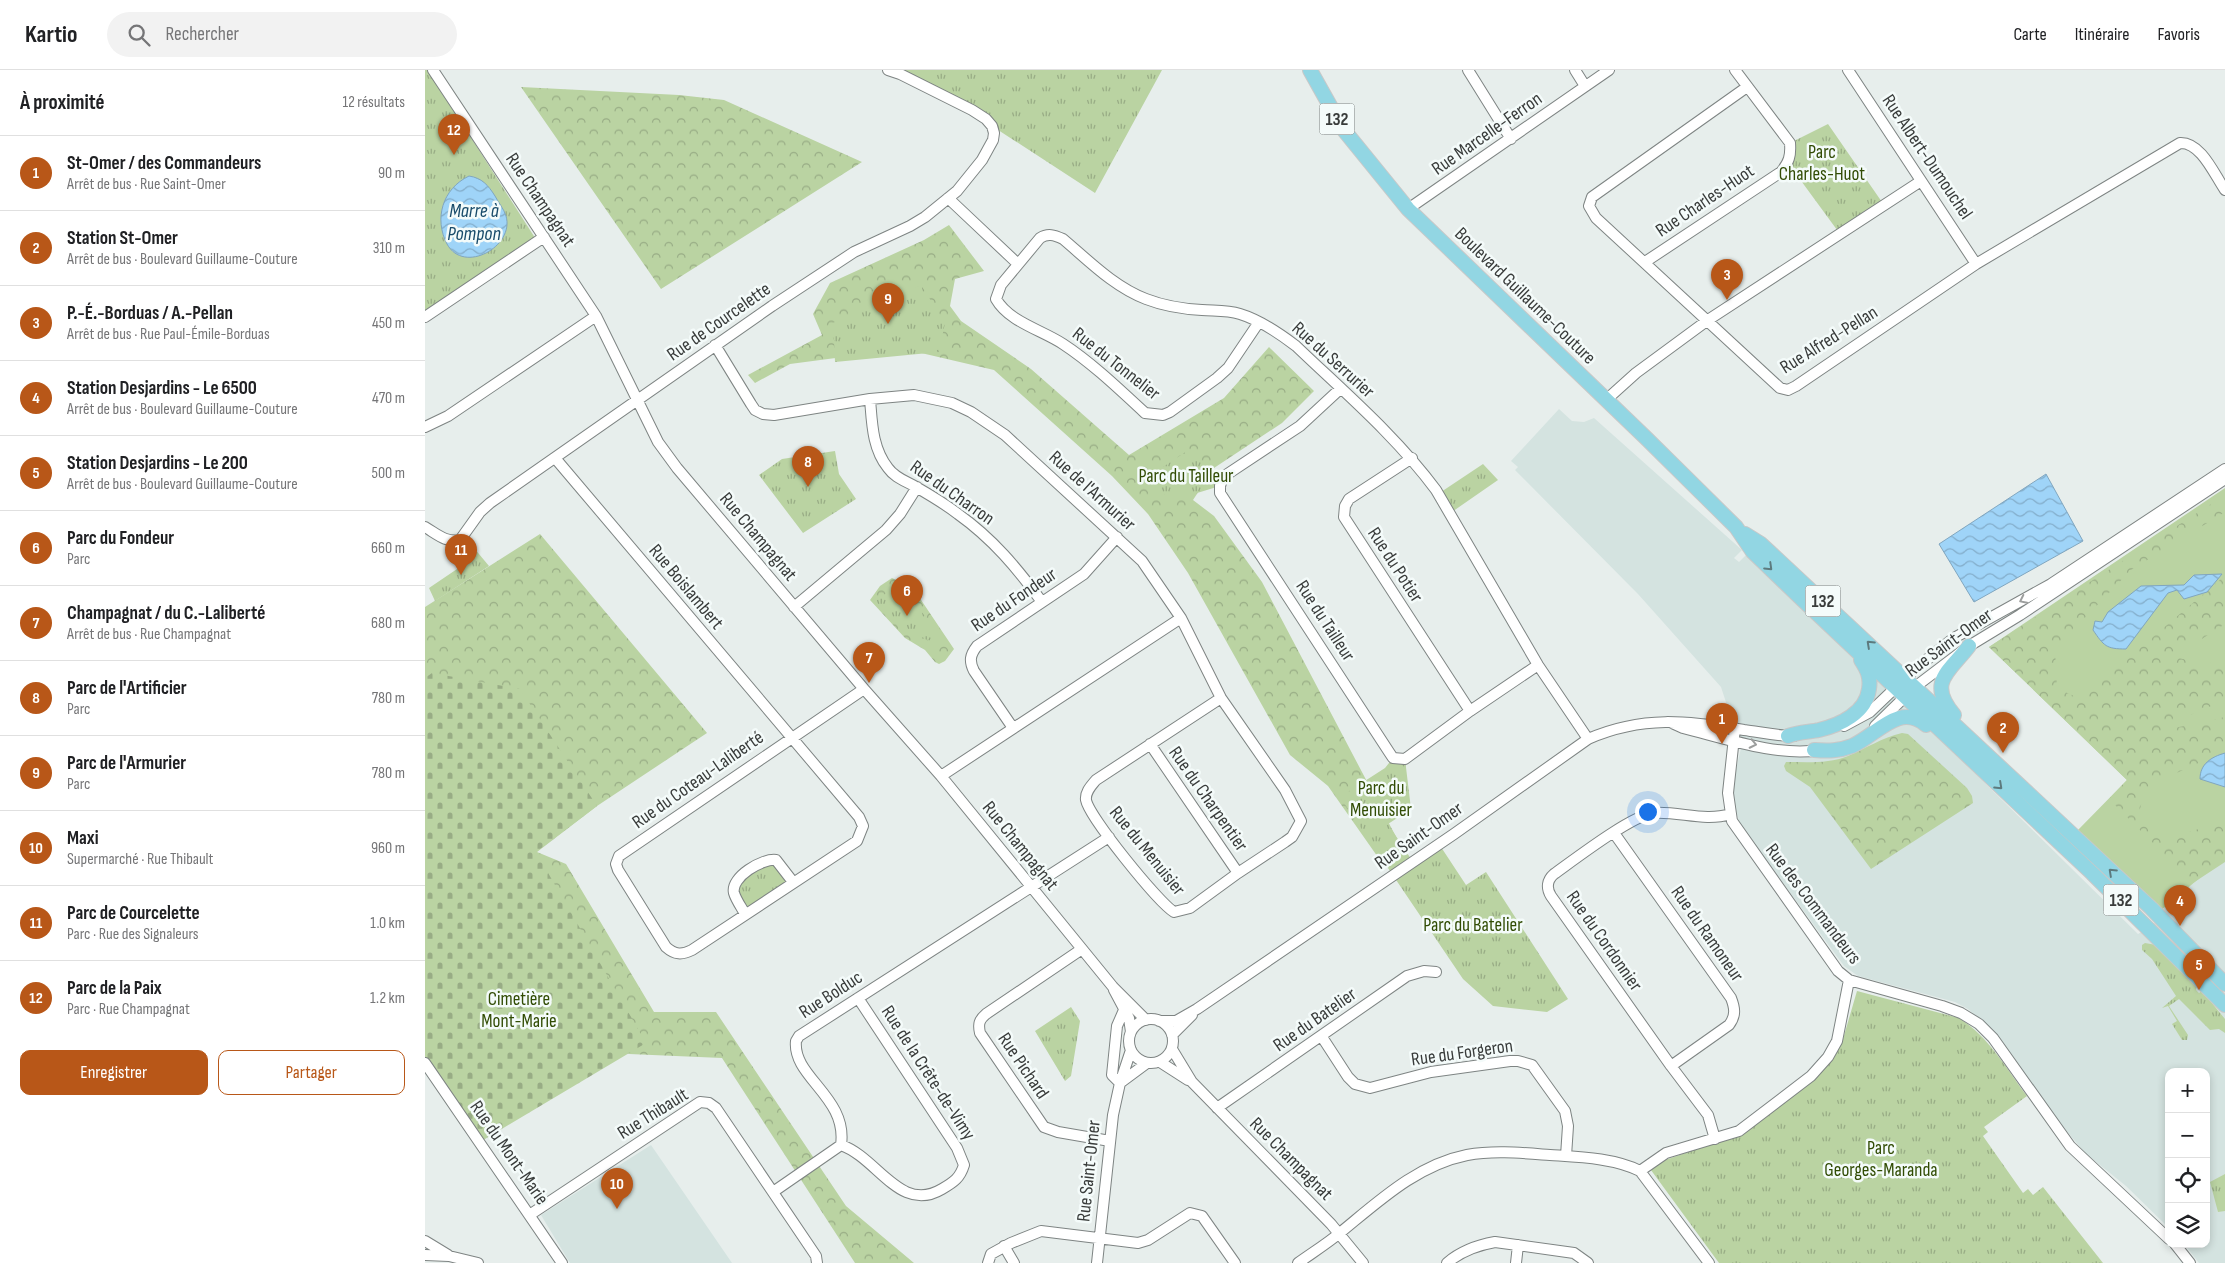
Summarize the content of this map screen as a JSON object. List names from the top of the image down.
{
  "streets": {
    "main road": ["132", "Boulevard Guillaume-Couture"],
    "street": [
      "Rue Marcelle-Ferron",
      "Rue Albert-Dumouchel",
      "Rue Champagnat",
      "Rue Charles-Huot",
      "Rue de Courcelette",
      "Rue Alfred-Pellan",
      "Rue du Serrurier",
      "Rue du Tonnelier",
      "Rue de l'Armurier",
      "Rue du Charron",
      "Rue du Potier",
      "Rue Boislambert",
      "Rue du Fondeur",
      "Rue du Tailleur",
      "Rue Saint-Omer",
      "Rue du Coteau-Laliberté",
      "Rue du Charpentier",
      "Rue du Menuisier",
      "Rue des Commandeurs",
      "Rue du Ramoneur",
      "Rue du Cordonnier",
      "Rue Bolduc",
      "Rue du Batelier",
      "Rue du Forgeron",
      "Rue Pichard",
      "Rue de la Crête-de-Vimy",
      "Rue Thibault",
      "Rue du Mont-Marie"
    ]
  },
  "crossings": [
    ["Rue Marcelle-Ferron", "Boulevard Guillaume-Couture"],
    ["Rue Albert-Dumouchel", "Rue Alfred-Pellan"],
    ["Rue Champagnat", "Rue de Courcelette"],
    ["Rue Champagnat", "Rue Saint-Omer"],
    ["Rue Champagnat", "Rue Bolduc"],
    ["Rue Champagnat", "Rue du Batelier"],
    ["Rue Champagnat", "Rue Pichard"],
    ["Rue Charles-Huot", "Rue Alfred-Pellan"],
    ["Boulevard Guillaume-Couture", "Rue Saint-Omer"],
    ["Rue de Courcelette", "Rue de l'Armurier"],
    ["Rue de Courcelette", "Rue Boislambert"],
    ["Rue du Serrurier", "Rue du Tonnelier"],
    ["Rue du Serrurier", "Rue du Potier"],
    ["Rue du Serrurier", "Rue du Tailleur"],
    ["Rue du Serrurier", "Rue Saint-Omer"],
    ["Rue de l'Armurier", "Rue du Charron"],
    ["Rue de l'Armurier", "Rue du Fondeur"],
    ["Rue de l'Armurier", "Rue du Menuisier"],
    ["Rue du Charron", "Rue du Fondeur"],
    ["Rue du Potier", "Rue du Tailleur"],
    ["Rue Boislambert", "Rue du Coteau-Laliberté"],
    ["Rue Saint-Omer", "Rue des Commandeurs"],
    ["Rue Saint-Omer", "Rue Pichard"],
    ["Rue du Charpentier", "Rue du Menuisier"],
    ["Rue du Menuisier", "Rue Bolduc"],
    ["Rue des Commandeurs", "Rue du Cordonnier"],
    ["Rue du Ramoneur", "Rue du Cordonnier"],
    ["Rue Bolduc", "Rue de la Crête-de-Vimy"],
    ["Rue du Batelier", "Rue du Forgeron"],
    ["Rue Thibault", "Rue du Mont-Marie"]
  ],
  "water": ["Marre à Pompon"],
  "parks": [
    "Parc Charles-Huot",
    "Parc du Tailleur",
    "Parc du Menuisier",
    "Parc du Batelier",
    "Cimetière Mont-Marie",
    "Parc Georges-Maranda"
  ],
  "page": {
    "header": "Kartio",
    "search": "Rechercher",
    "nav": ["Carte", "Itinéraire", "Favoris"],
    "heading": ["À proximité", "12 résultats"],
    "pins": [
      "12",
      "3",
      "9",
      "8",
      "11",
      "6",
      "7",
      "1",
      "2",
      "4",
      "5",
      "10"
    ],
    "list": [
      {
        "mark": "1",
        "name": "St-Omer / des Commandeurs",
        "note": "Arrêt de bus · Rue Saint-Omer",
        "value": "90 m"
      },
      {
        "mark": "2",
        "name": "Station St-Omer",
        "note": "Arrêt de bus · Boulevard Guillaume-Couture",
        "value": "310 m"
      },
      {
        "mark": "3",
        "name": "P.-É.-Borduas / A.-Pellan",
        "note": "Arrêt de bus · Rue Paul-Émile-Borduas",
        "value": "450 m"
      },
      {
        "mark": "4",
        "name": "Station Desjardins - Le 6500",
        "note": "Arrêt de bus · Boulevard Guillaume-Couture",
        "value": "470 m"
      },
      {
        "mark": "5",
        "name": "Station Desjardins - Le 200",
        "note": "Arrêt de bus · Boulevard Guillaume-Couture",
        "value": "500 m"
      },
      {
        "mark": "6",
        "name": "Parc du Fondeur",
        "note": "Parc",
        "value": "660 m"
      },
      {
        "mark": "7",
        "name": "Champagnat / du C.-Laliberté",
        "note": "Arrêt de bus · Rue Champagnat",
        "value": "680 m"
      },
      {
        "mark": "8",
        "name": "Parc de l'Artificier",
        "note": "Parc",
        "value": "780 m"
      },
      {
        "mark": "9",
        "name": "Parc de l'Armurier",
        "note": "Parc",
        "value": "780 m"
      },
      {
        "mark": "10",
        "name": "Maxi",
        "note": "Supermarché · Rue Thibault",
        "value": "960 m"
      },
      {
        "mark": "11",
        "name": "Parc de Courcelette",
        "note": "Parc · Rue des Signaleurs",
        "value": "1.0 km"
      },
      {
        "mark": "12",
        "name": "Parc de la Paix",
        "note": "Parc · Rue Champagnat",
        "value": "1.2 km"
      }
    ],
    "buttons": ["Enregistrer", "Partager"],
    "map_buttons": ["+", "−"]
  }
}
